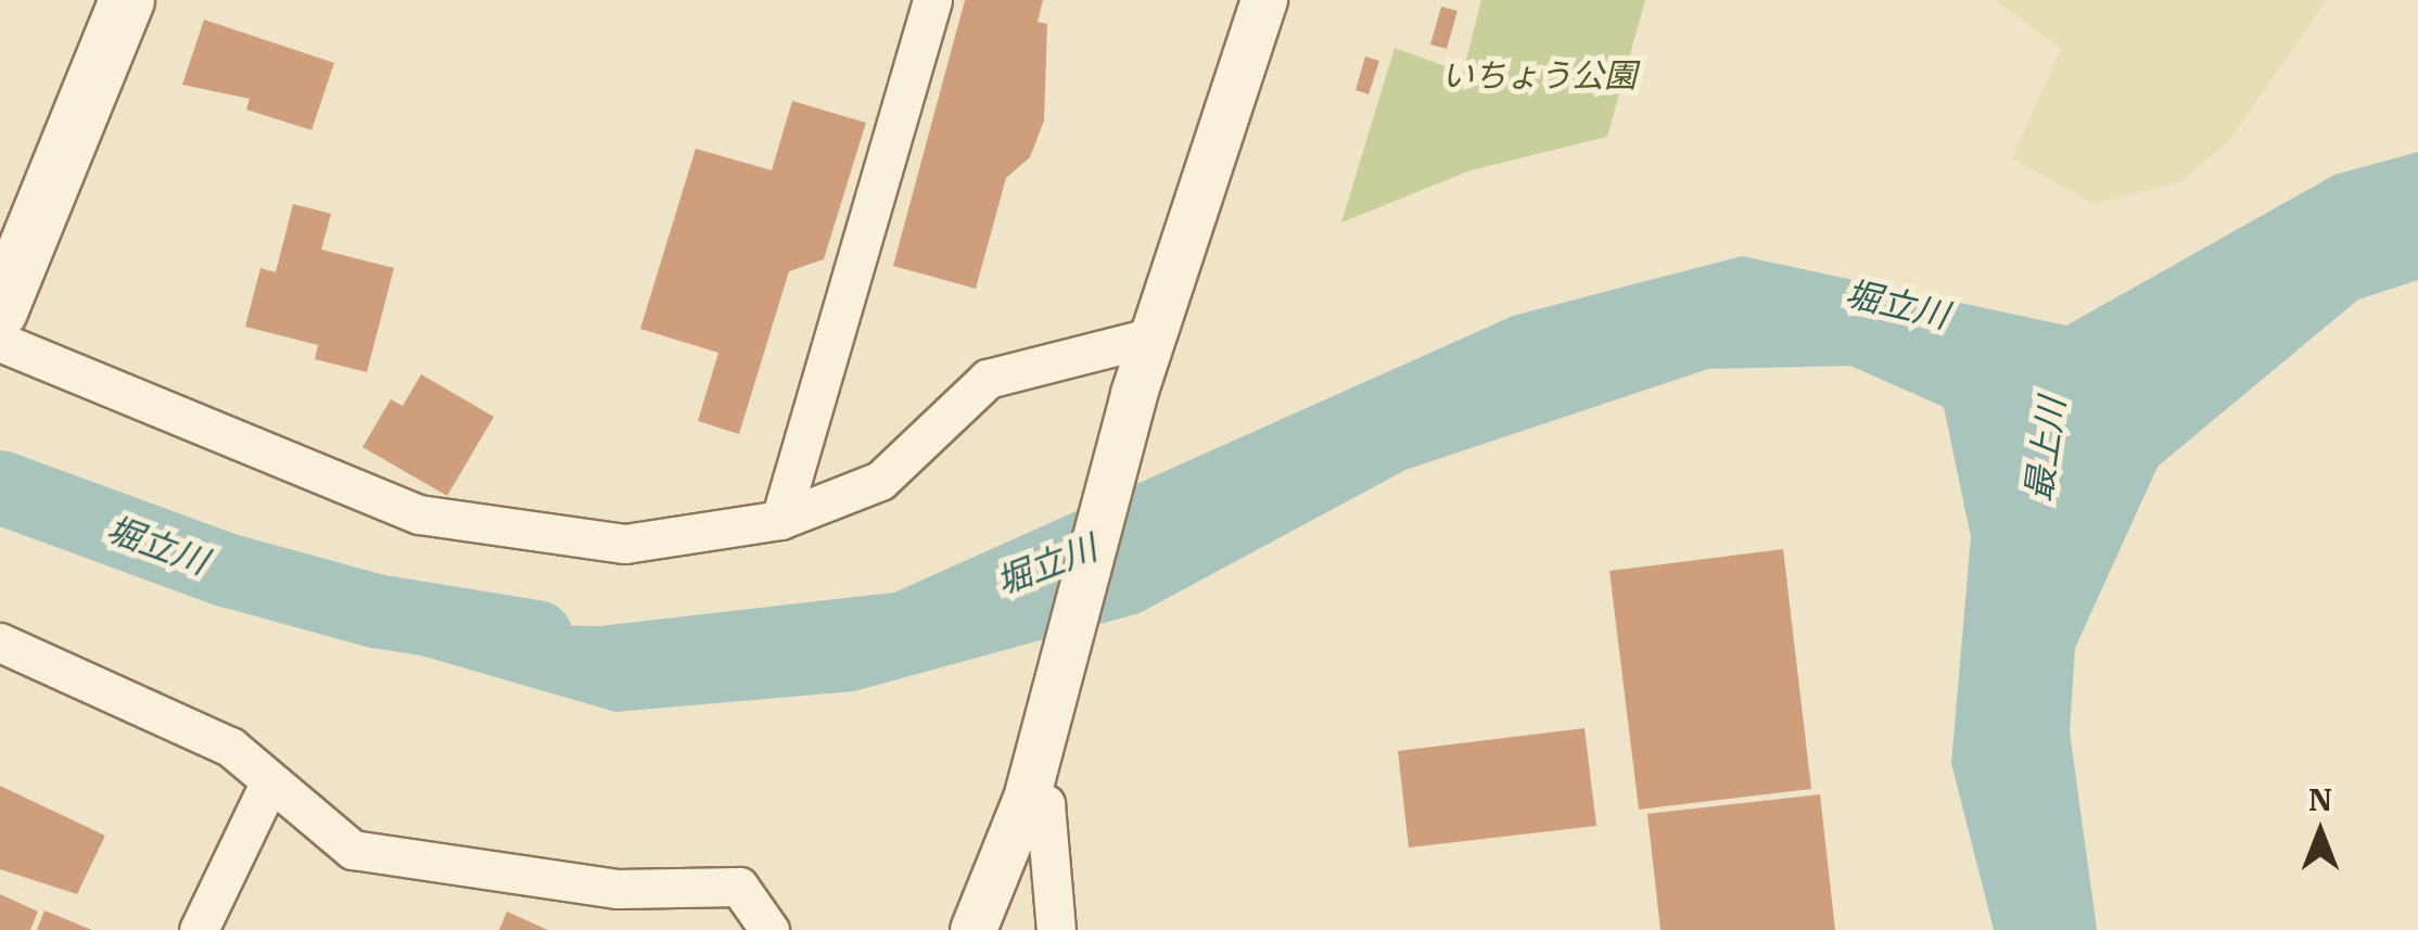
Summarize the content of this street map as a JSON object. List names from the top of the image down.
{
  "water": ["堀立川", "最上川"],
  "parks": ["いちょう公園"],
  "north": "top"
}
